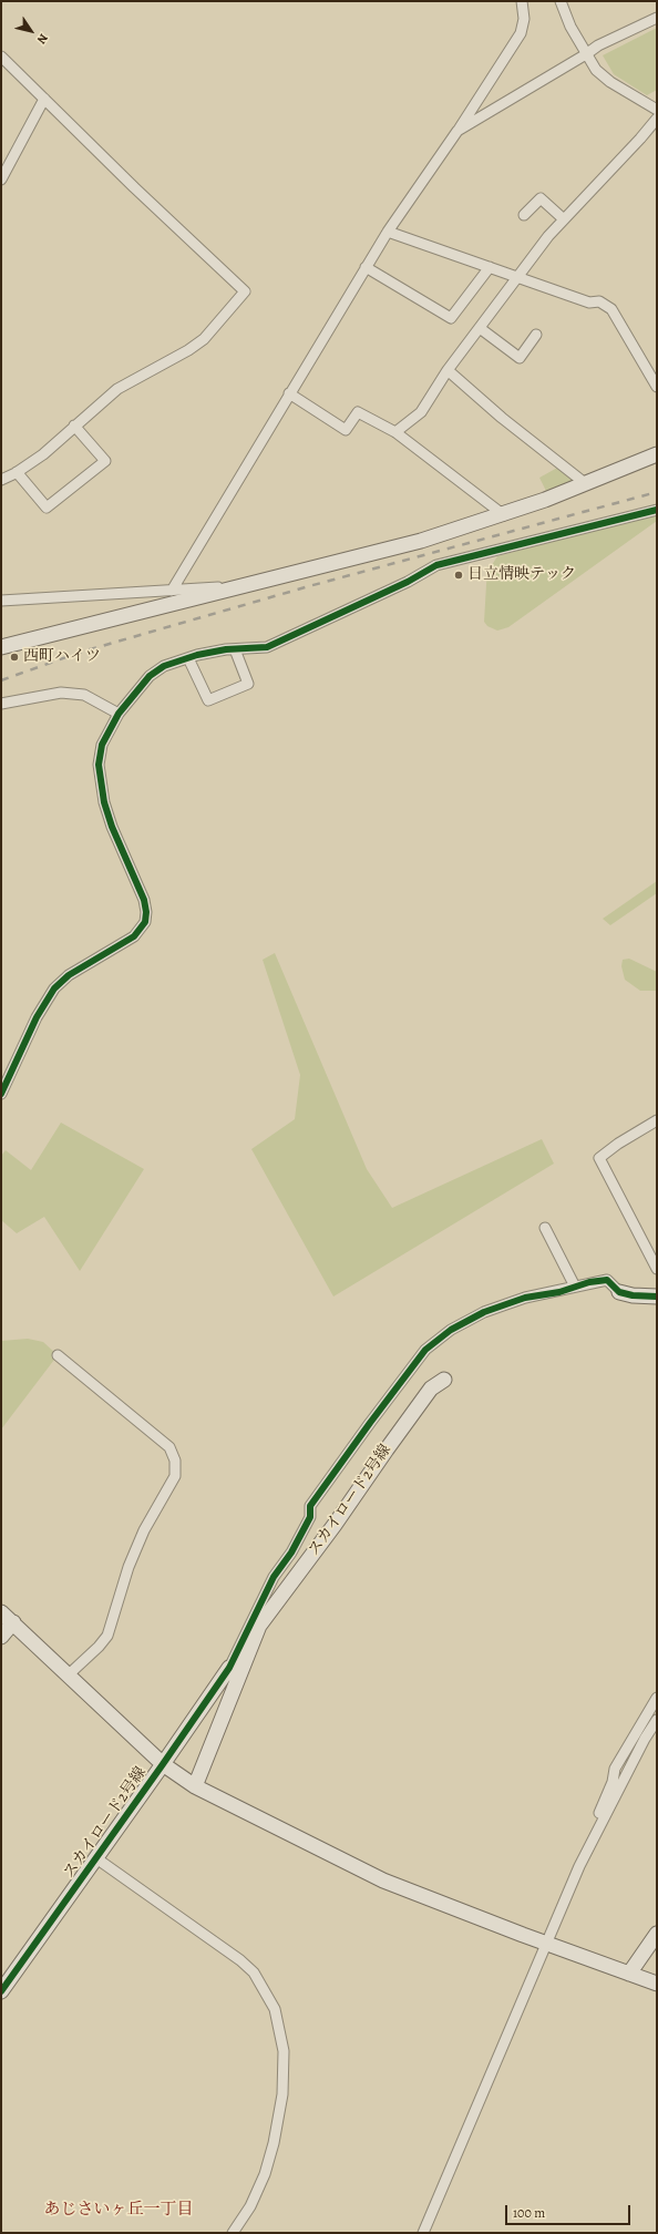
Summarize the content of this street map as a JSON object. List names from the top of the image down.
{
  "streets": {
    "street": ["スカイロード2号線"]
  },
  "districts": ["あじさいヶ丘一丁目"],
  "places": ["日立情映テック", "西町ハイツ"],
  "scale_bar": "100 m",
  "north": "bottom right"
}
